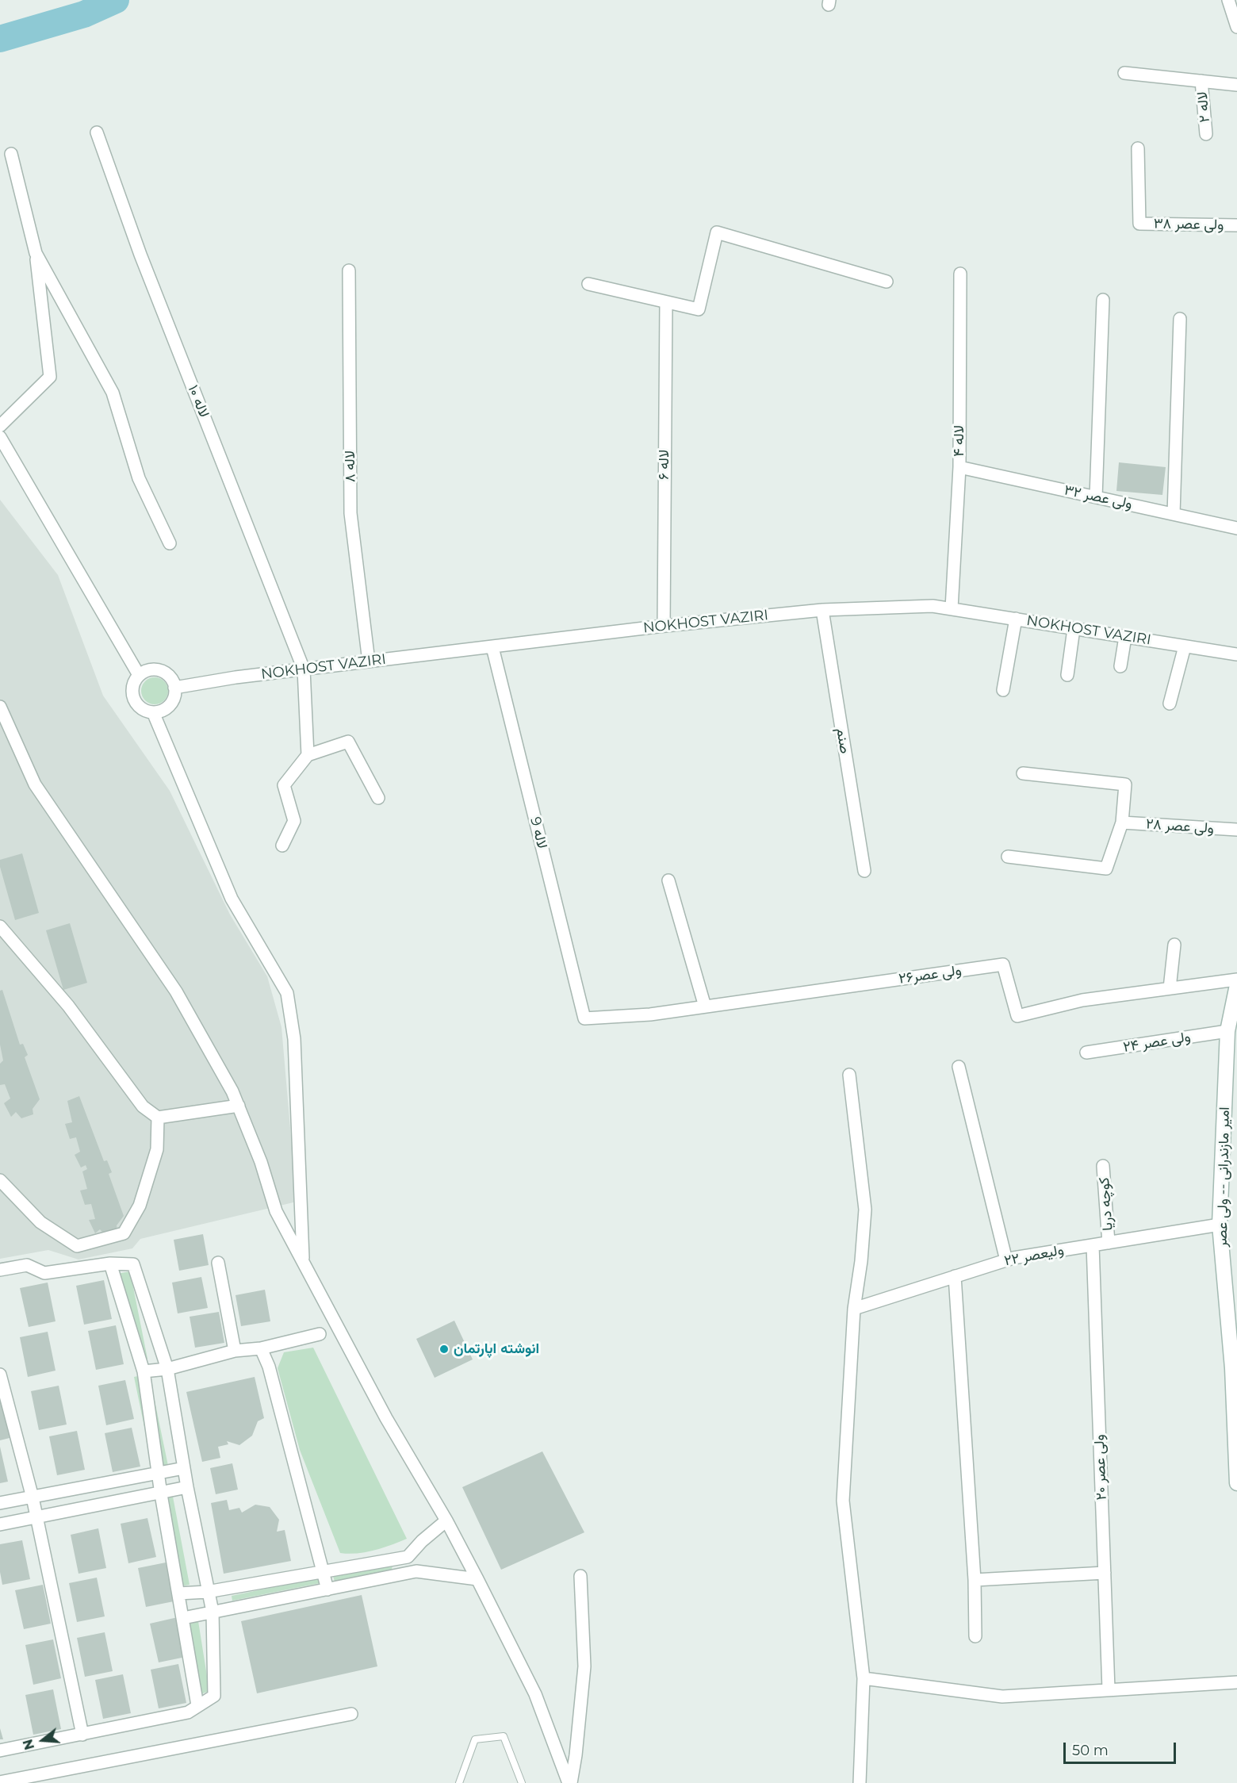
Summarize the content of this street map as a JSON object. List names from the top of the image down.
{
  "streets": {
    "main road": ["امیر مازندرانی -- ولی عصر"],
    "street": [
      "لاله ۲",
      "ولی عصر ۳۸",
      "لاله ۱۰",
      "لاله ۴",
      "لاله ۶",
      "لاله ۸",
      "ولی عصر ۳۲",
      "NOKHOST VAZIRI",
      "صنم",
      "ولی عصر ۲۸",
      "لاله 9",
      "ولی عصر۲۶",
      "ولی عصر ۲۴",
      "کوچه دریا",
      "ولیعصر ۲۲",
      "ولی عصر ۲۰"
    ]
  },
  "crossings": [
    ["لاله ۱۰", "NOKHOST VAZIRI"],
    ["لاله ۴", "ولی عصر ۳۲"],
    ["لاله ۴", "NOKHOST VAZIRI"],
    ["لاله ۶", "NOKHOST VAZIRI"],
    ["لاله ۸", "NOKHOST VAZIRI"],
    ["NOKHOST VAZIRI", "صنم"],
    ["NOKHOST VAZIRI", "لاله 9"],
    ["لاله 9", "ولی عصر۲۶"],
    ["ولی عصر ۲۴", "امیر مازندرانی -- ولی عصر"],
    ["امیر مازندرانی -- ولی عصر", "ولیعصر ۲۲"],
    ["کوچه دریا", "ولیعصر ۲۲"],
    ["ولیعصر ۲۲", "ولی عصر ۲۰"]
  ],
  "places": ["انوشته اپارتمان"],
  "scale_bar": "50 m",
  "north": "left"
}
